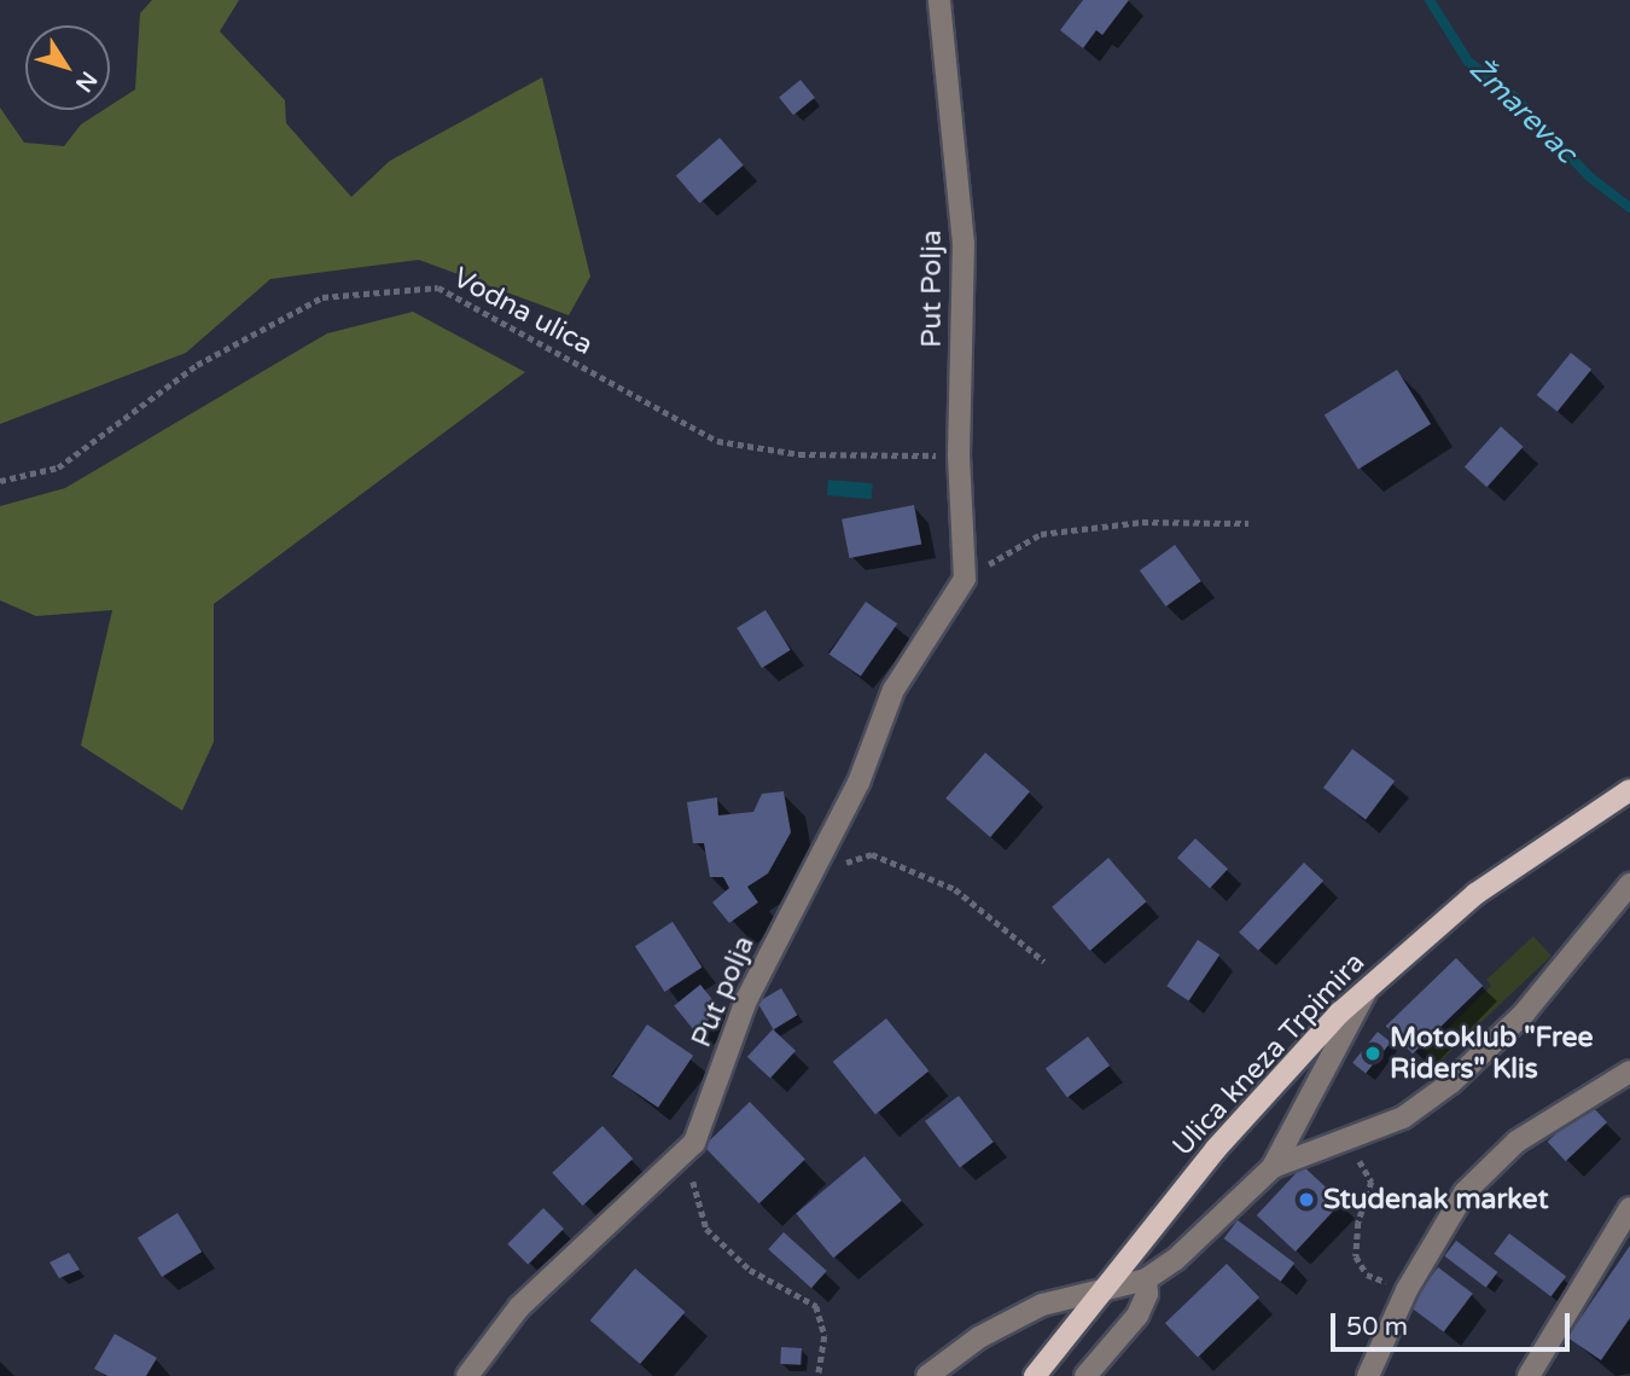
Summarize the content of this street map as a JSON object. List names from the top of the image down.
{
  "streets": {
    "main road": ["Ulica kneza Trpimira"],
    "street": ["Put Polja", "Put polja"],
    "path": ["Vodna ulica"]
  },
  "crossings": [
    ["Put Polja", "Vodna ulica"],
    ["Put Polja", "Put polja"]
  ],
  "water": ["Žmarevac"],
  "places": ["Motoklub \"Free Riders\" Klis", "Studenak market"],
  "scale_bar": "50 m",
  "north": "bottom right"
}
